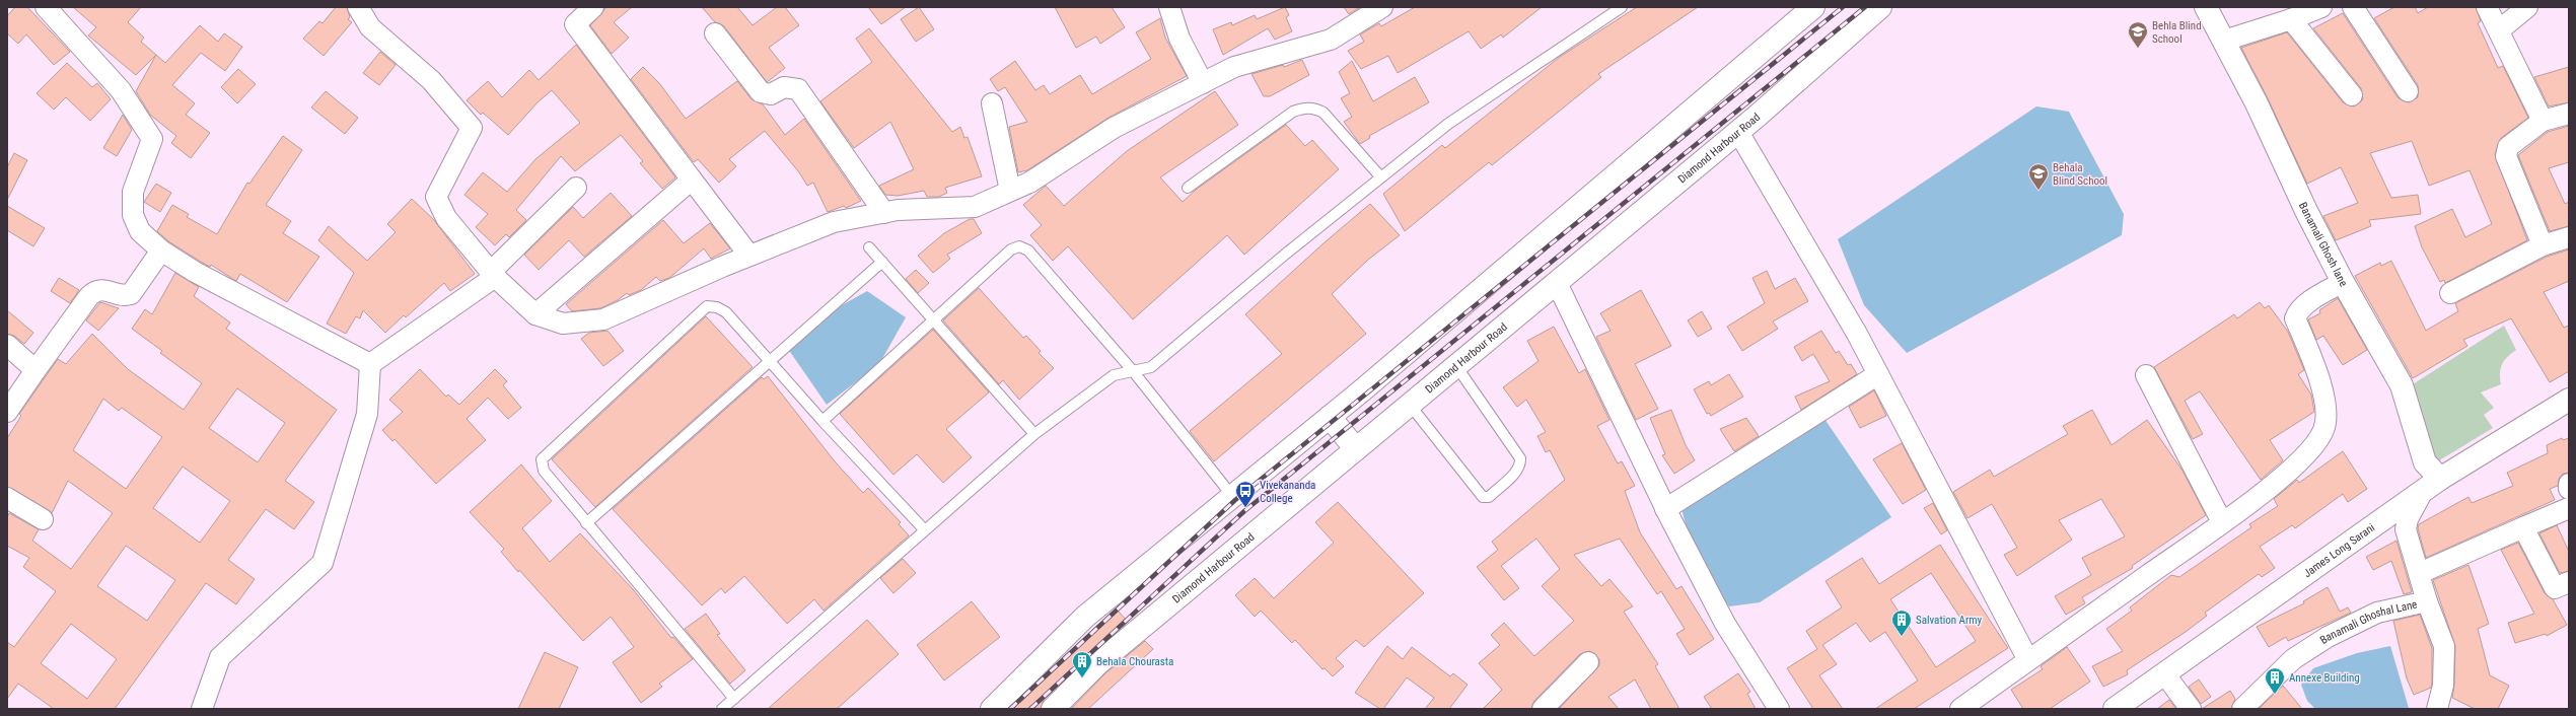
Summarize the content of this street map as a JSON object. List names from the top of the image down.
{
  "streets": {
    "main road": ["Diamond Harbour Road", "Banamali Ghosh lane", "James Long Sarani"],
    "street": ["Banamali Ghoshal Lane"]
  },
  "crossings": [
    ["Banamali Ghosh lane", "James Long Sarani"],
    ["James Long Sarani", "Banamali Ghoshal Lane"]
  ],
  "places": {
    "school or university": ["Behla Blind School", "Behala Blind School"],
    "bus stop": ["Vivekananda College"],
    "building": ["Salvation Army", "Behala Chourasta", "Annexe Building"]
  }
}
